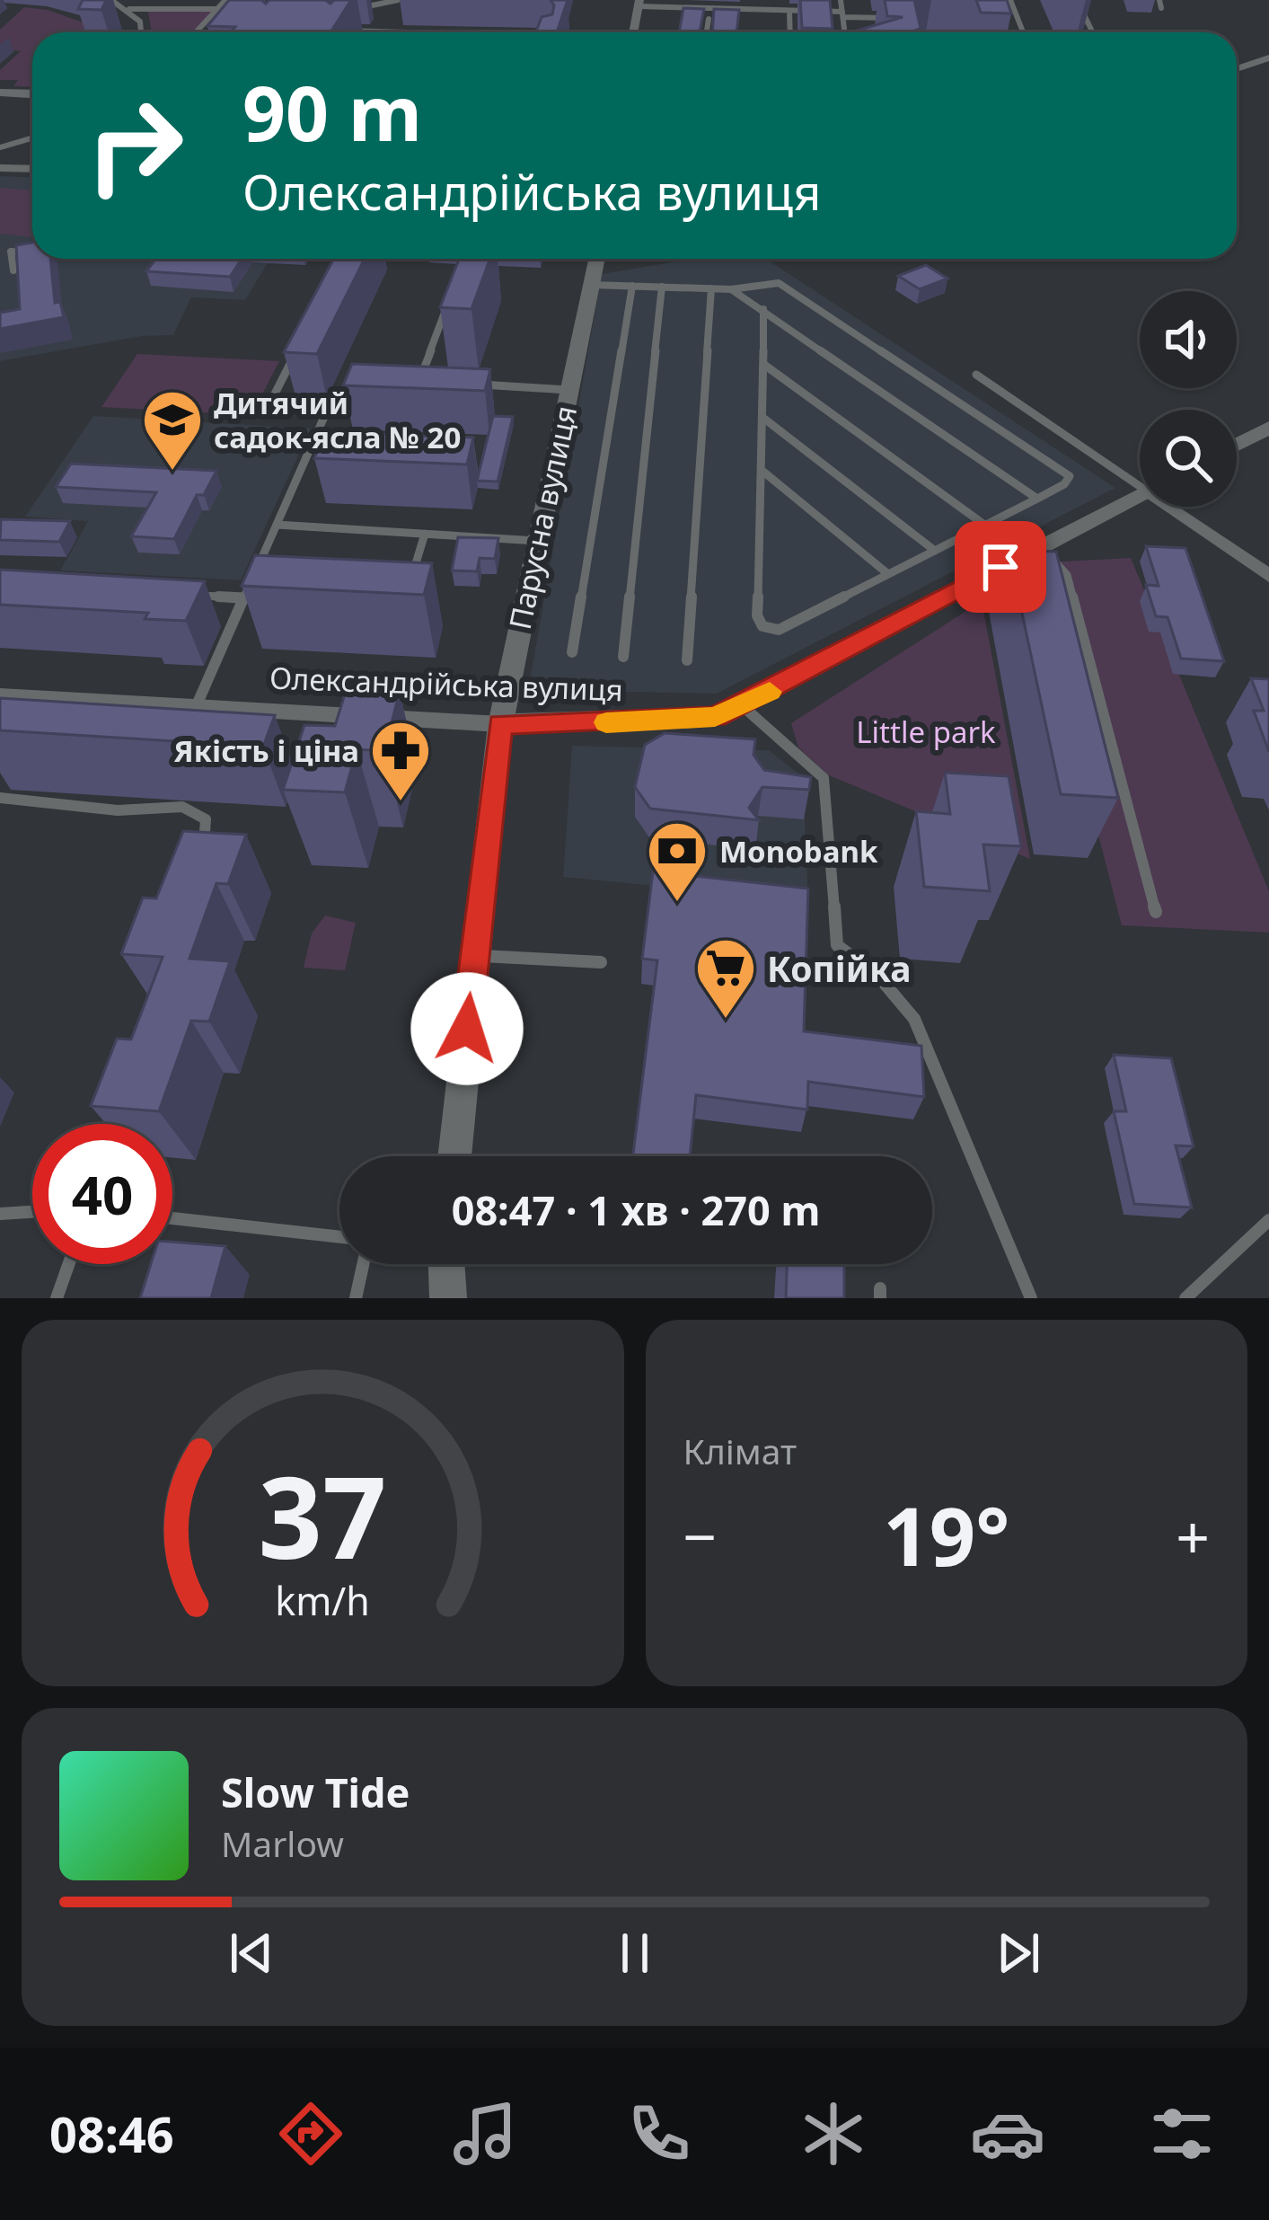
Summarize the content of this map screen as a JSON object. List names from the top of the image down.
{
  "streets": {
    "street": ["Парусна вулиця", "Олександрійська вулиця"]
  },
  "crossings": [
    ["Парусна вулиця", "Олександрійська вулиця"]
  ],
  "parks": ["Little park"],
  "places": {
    "school or university": ["Дитячий садок-ясла № 20"],
    "pharmacy": ["Якість і ціна"],
    "bank": ["Monobank"],
    "supermarket": ["Копійка"]
  },
  "page": {
    "turn": ["90 m", "Олександрійська вулиця"],
    "limit": "40",
    "trip": "08:47 · 1 хв · 270 m",
    "tile": "Клімат",
    "heat": ["−", "19°", "+"],
    "song": ["Slow Tide", "Marlow"],
    "tabs": "08:46",
    "gauge": ["37", "km/h"]
  }
}
